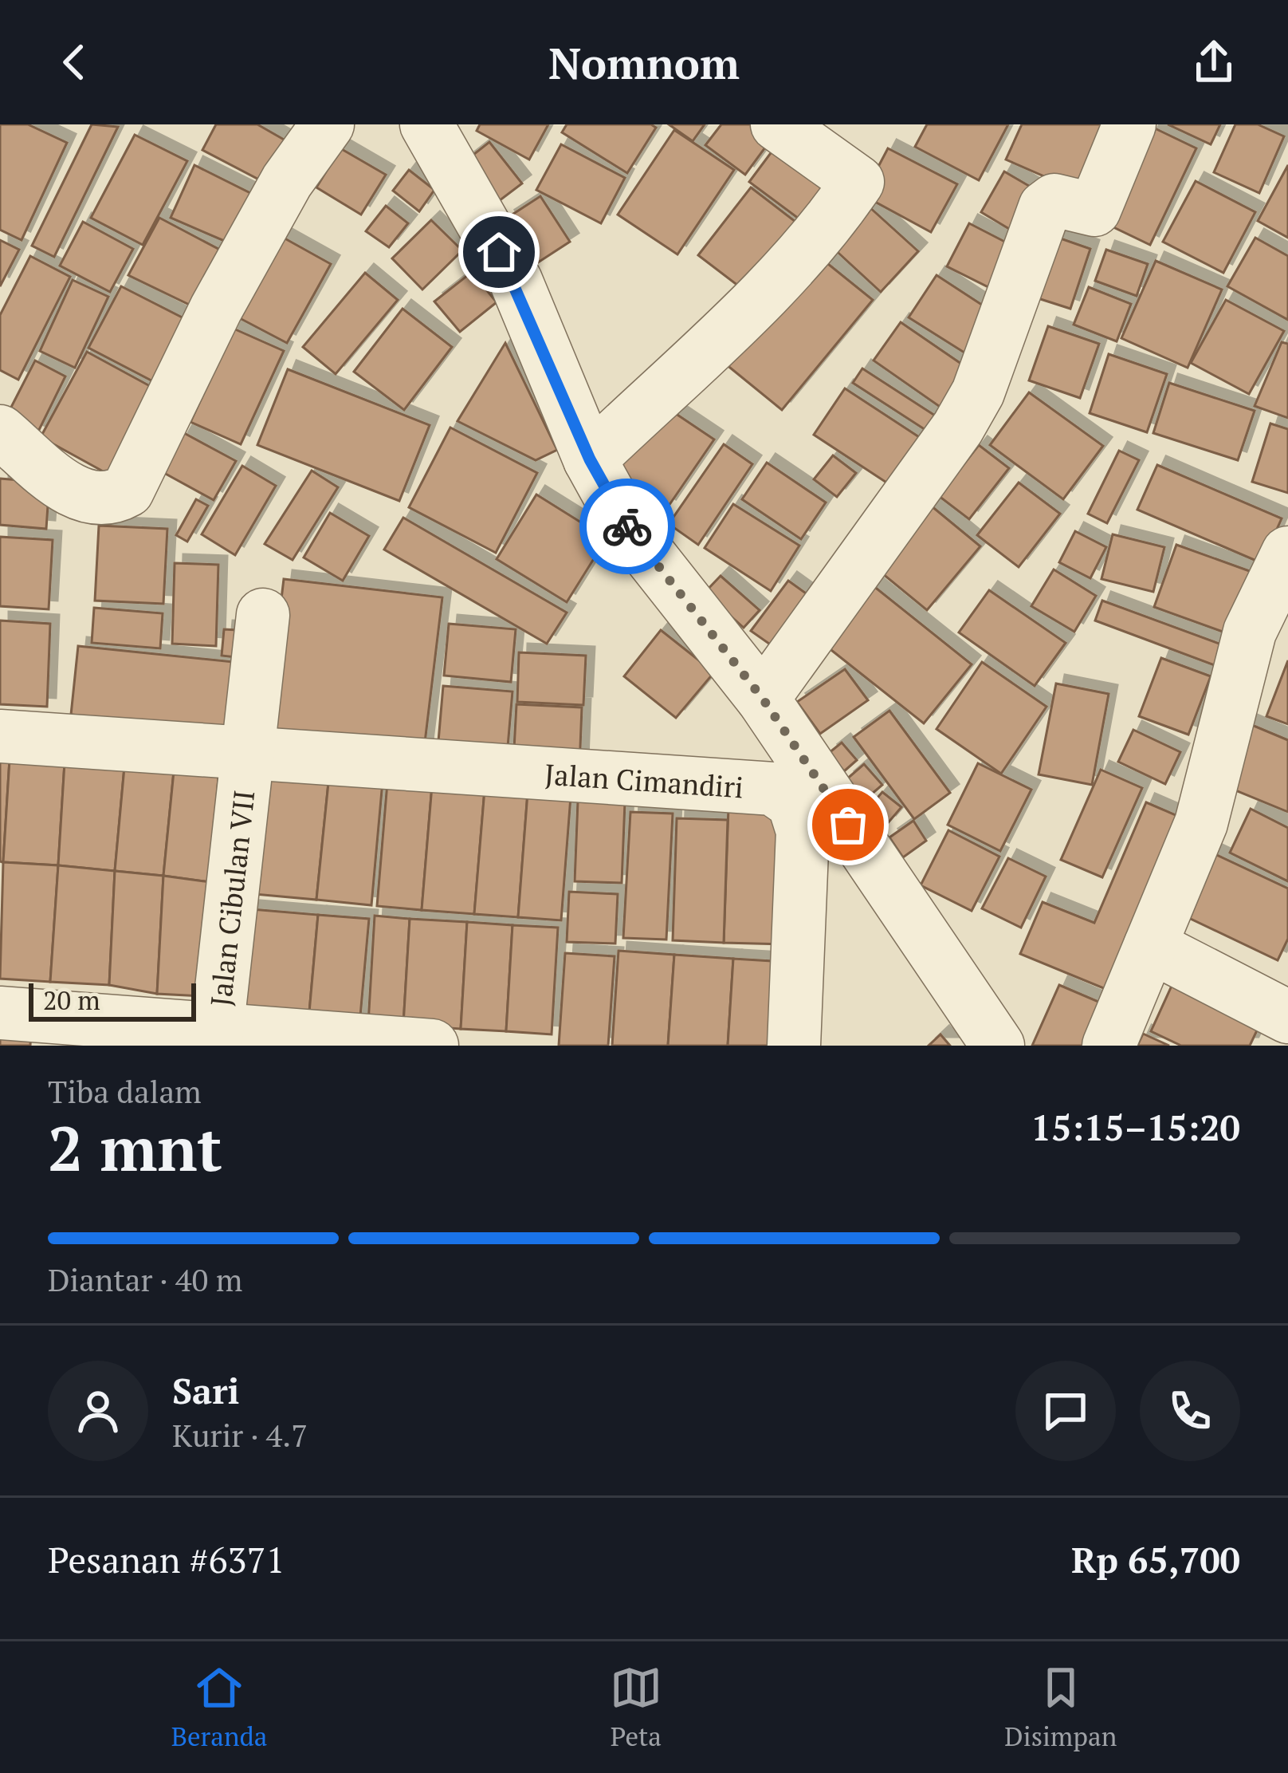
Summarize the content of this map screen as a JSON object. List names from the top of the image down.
{
  "streets": {
    "street": ["Jalan Cimandiri", "Jalan Cibulan VII"]
  },
  "crossings": [
    ["Jalan Cimandiri", "Jalan Cibulan VII"]
  ],
  "scale_bar": "20 m",
  "page": {
    "header": "Nomnom",
    "scale": "20 m",
    "heading": ["2 mnt", "Tiba dalam", "15:15–15:20"],
    "panel": [
      "Sari",
      "Kurir · 4.7",
      "Pesanan #6371",
      "Rp 65,700"
    ],
    "bar": "Diantar · 40 m",
    "tabs": ["Beranda", "Peta", "Disimpan"]
  }
}
